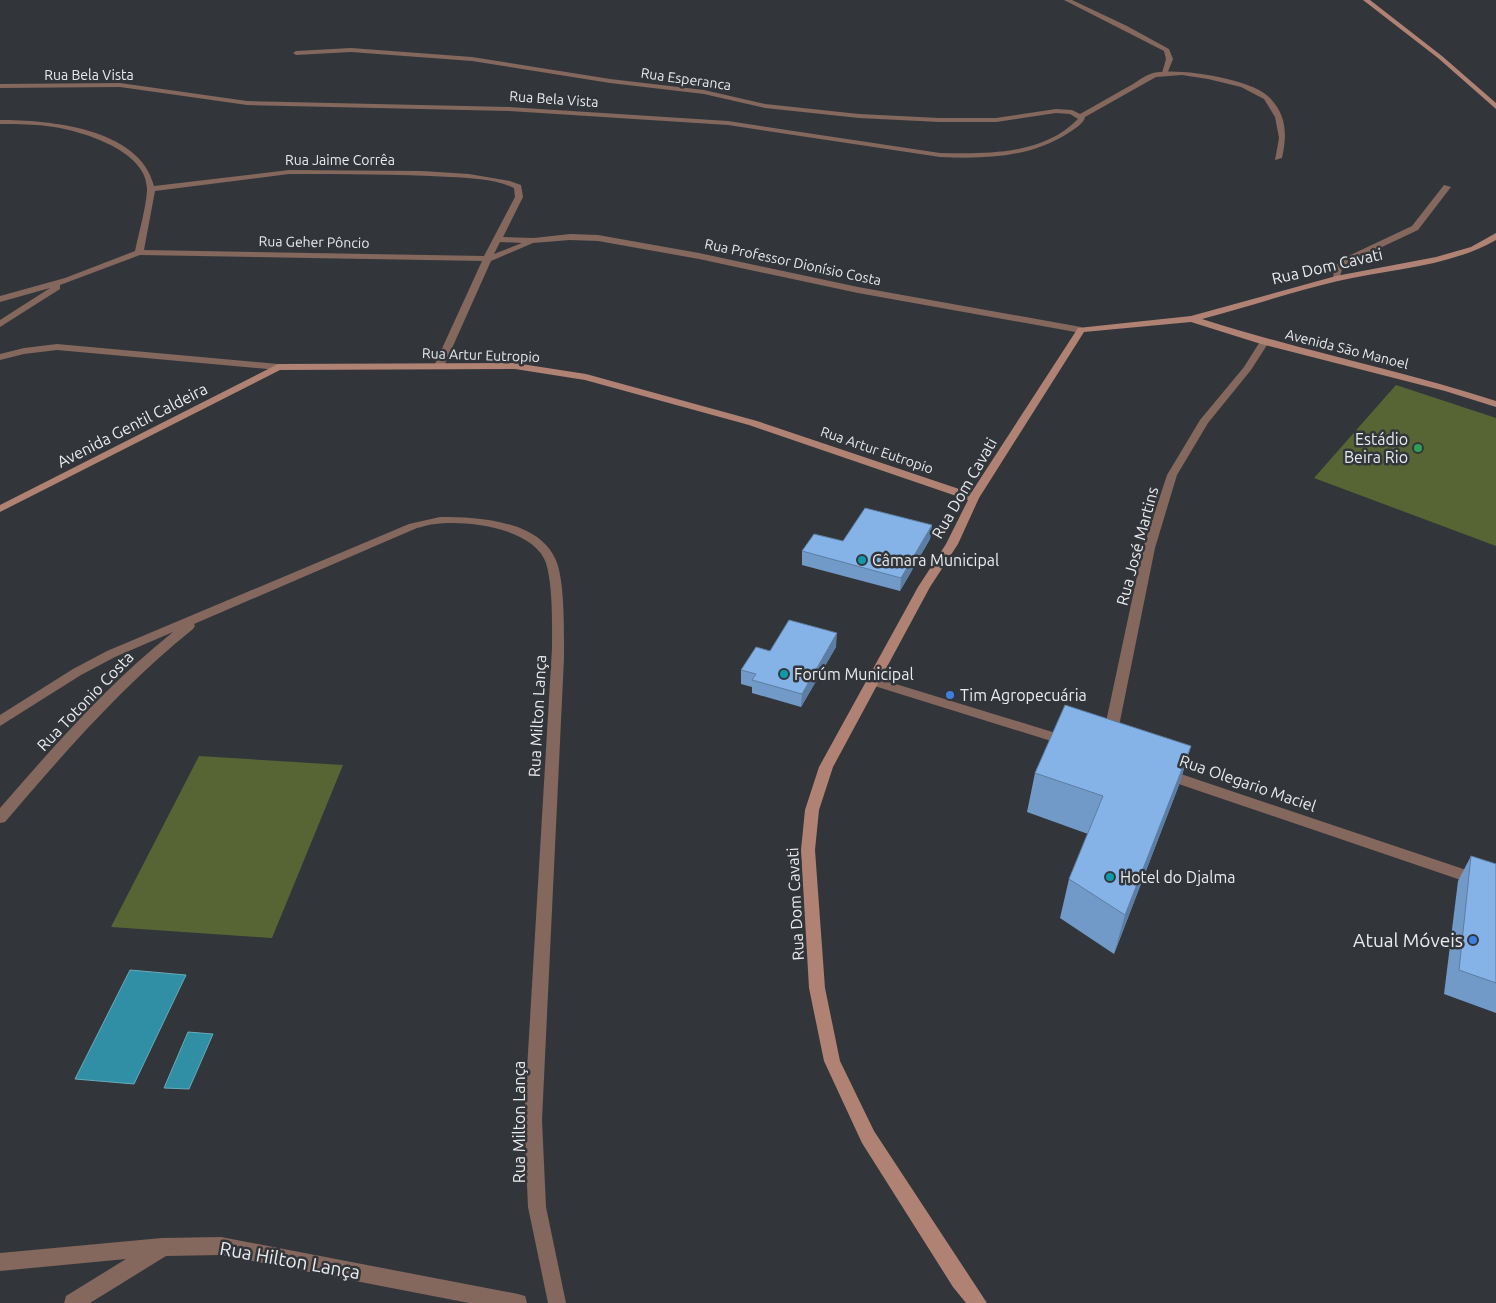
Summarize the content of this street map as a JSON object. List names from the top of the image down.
{
  "streets": {
    "main road": [
      "Rua Dom Cavati",
      "Avenida São Manoel",
      "Rua Artur Eutropio",
      "Avenida Gentil Caldeira"
    ],
    "street": [
      "Rua Bela Vista",
      "Rua Esperanca",
      "Rua Jaime Corrêa",
      "Rua Geher Pôncio",
      "Rua Professor Dionísio Costa",
      "Rua José Martins",
      "Rua Totonio Costa",
      "Rua Milton Lança",
      "Rua Olegario Maciel",
      "Rua Hilton Lança"
    ]
  },
  "crossings": [
    ["Rua Bela Vista", "Rua Esperanca"],
    ["Rua Jaime Corrêa", "Rua Professor Dionísio Costa"],
    ["Rua Professor Dionísio Costa", "Rua Dom Cavati"],
    ["Rua Dom Cavati", "Avenida São Manoel"],
    ["Rua Dom Cavati", "Rua Artur Eutropio"],
    ["Avenida São Manoel", "Rua José Martins"],
    ["Rua Artur Eutropio", "Avenida Gentil Caldeira"],
    ["Rua Totonio Costa", "Rua Milton Lança"]
  ],
  "places": [
    "Estádio Beira Rio",
    "Câmara Municipal",
    "Forúm Municipal",
    "Tim Agropecuária",
    "Hotel do Djalma",
    "Atual Móveis"
  ]
}
